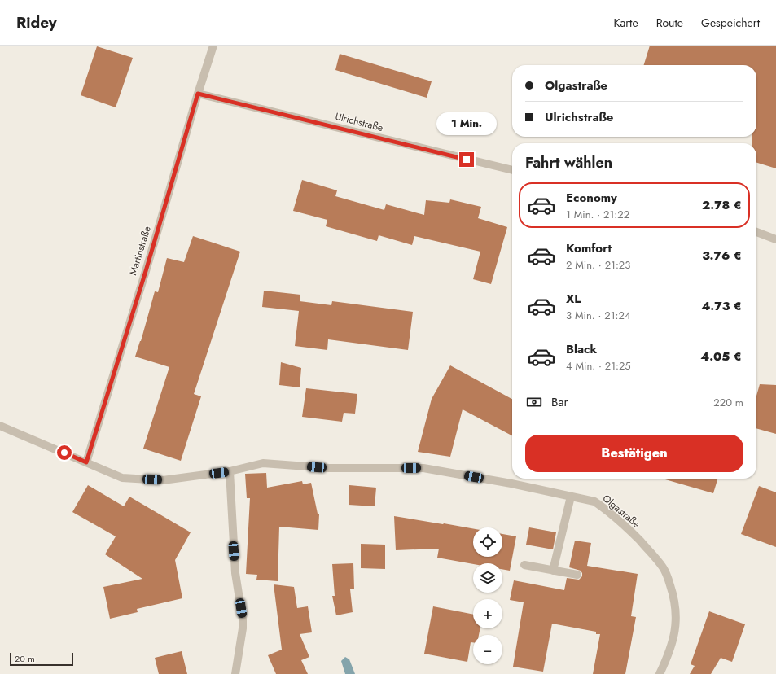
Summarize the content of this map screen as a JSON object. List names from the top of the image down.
{
  "streets": {
    "street": ["Ulrichstraße", "Martinstraße", "Olgastraße"]
  },
  "crossings": [
    ["Ulrichstraße", "Martinstraße"],
    ["Martinstraße", "Olgastraße"]
  ],
  "scale_bar": "20 m",
  "page": {
    "header": "Ridey",
    "nav": ["Karte", "Route", "Gespeichert"],
    "banner": ["Olgastraße", "Ulrichstraße"],
    "bubble": "1 Min.",
    "heading": "Fahrt wählen",
    "list": [
      {
        "name": "Economy",
        "note": "1 Min. · 21:22",
        "value": "2.78 €"
      },
      {
        "name": "Komfort",
        "note": "2 Min. · 21:23",
        "value": "3.76 €"
      },
      {
        "name": "XL",
        "note": "3 Min. · 21:24",
        "value": "4.73 €"
      },
      {
        "name": "Black",
        "note": "4 Min. · 21:25",
        "value": "4.05 €"
      }
    ],
    "pay": ["Bar", "220 m"],
    "buttons": "Bestätigen",
    "map_buttons": ["+", "−"],
    "scale": "20 m"
  }
}
